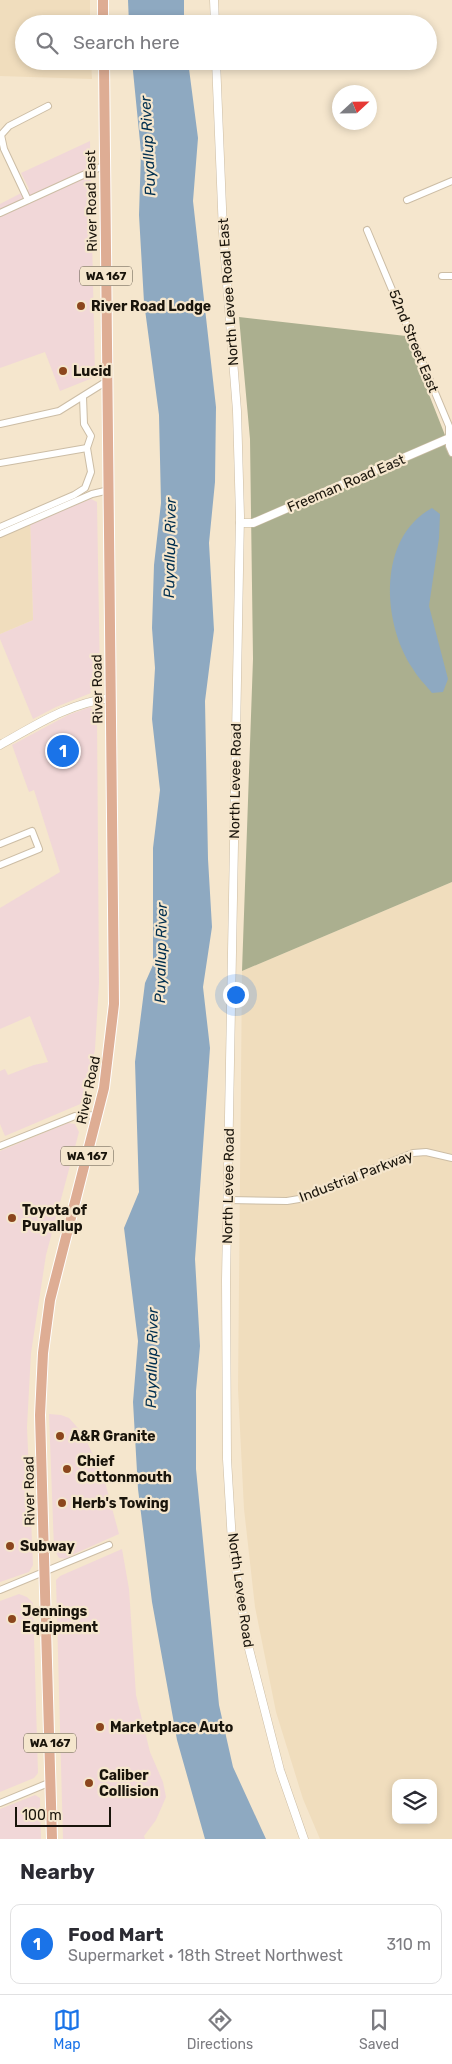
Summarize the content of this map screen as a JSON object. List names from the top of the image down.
{
  "streets": {
    "main road": ["River Road East", "WA 167", "River Road"],
    "street": [
      "North Levee Road East",
      "52nd Street East",
      "Freeman Road East",
      "North Levee Road",
      "Industrial Parkway"
    ]
  },
  "crossings": [
    ["River Road East", "River Road"],
    ["North Levee Road East", "Freeman Road East"],
    ["North Levee Road East", "North Levee Road"],
    ["52nd Street East", "Freeman Road East"],
    ["Freeman Road East", "North Levee Road"],
    ["North Levee Road", "Industrial Parkway"]
  ],
  "water": ["Puyallup River"],
  "places": [
    "River Road Lodge",
    "Lucid",
    "Toyota of Puyallup",
    "A&R Granite",
    "Chief Cottonmouth",
    "Herb's Towing",
    "Subway",
    "Jennings Equipment",
    "Marketplace Auto",
    "Caliber Collision"
  ],
  "scale_bar": "100 m",
  "north": "right",
  "page": {
    "search": "Search here",
    "pins": "1",
    "scale": "100 m",
    "heading": "Nearby",
    "list": [
      {
        "mark": "1",
        "name": "Food Mart",
        "note": "Supermarket · 18th Street Northwest",
        "value": "310 m"
      }
    ],
    "nav": ["Map", "Directions", "Saved"]
  }
}
